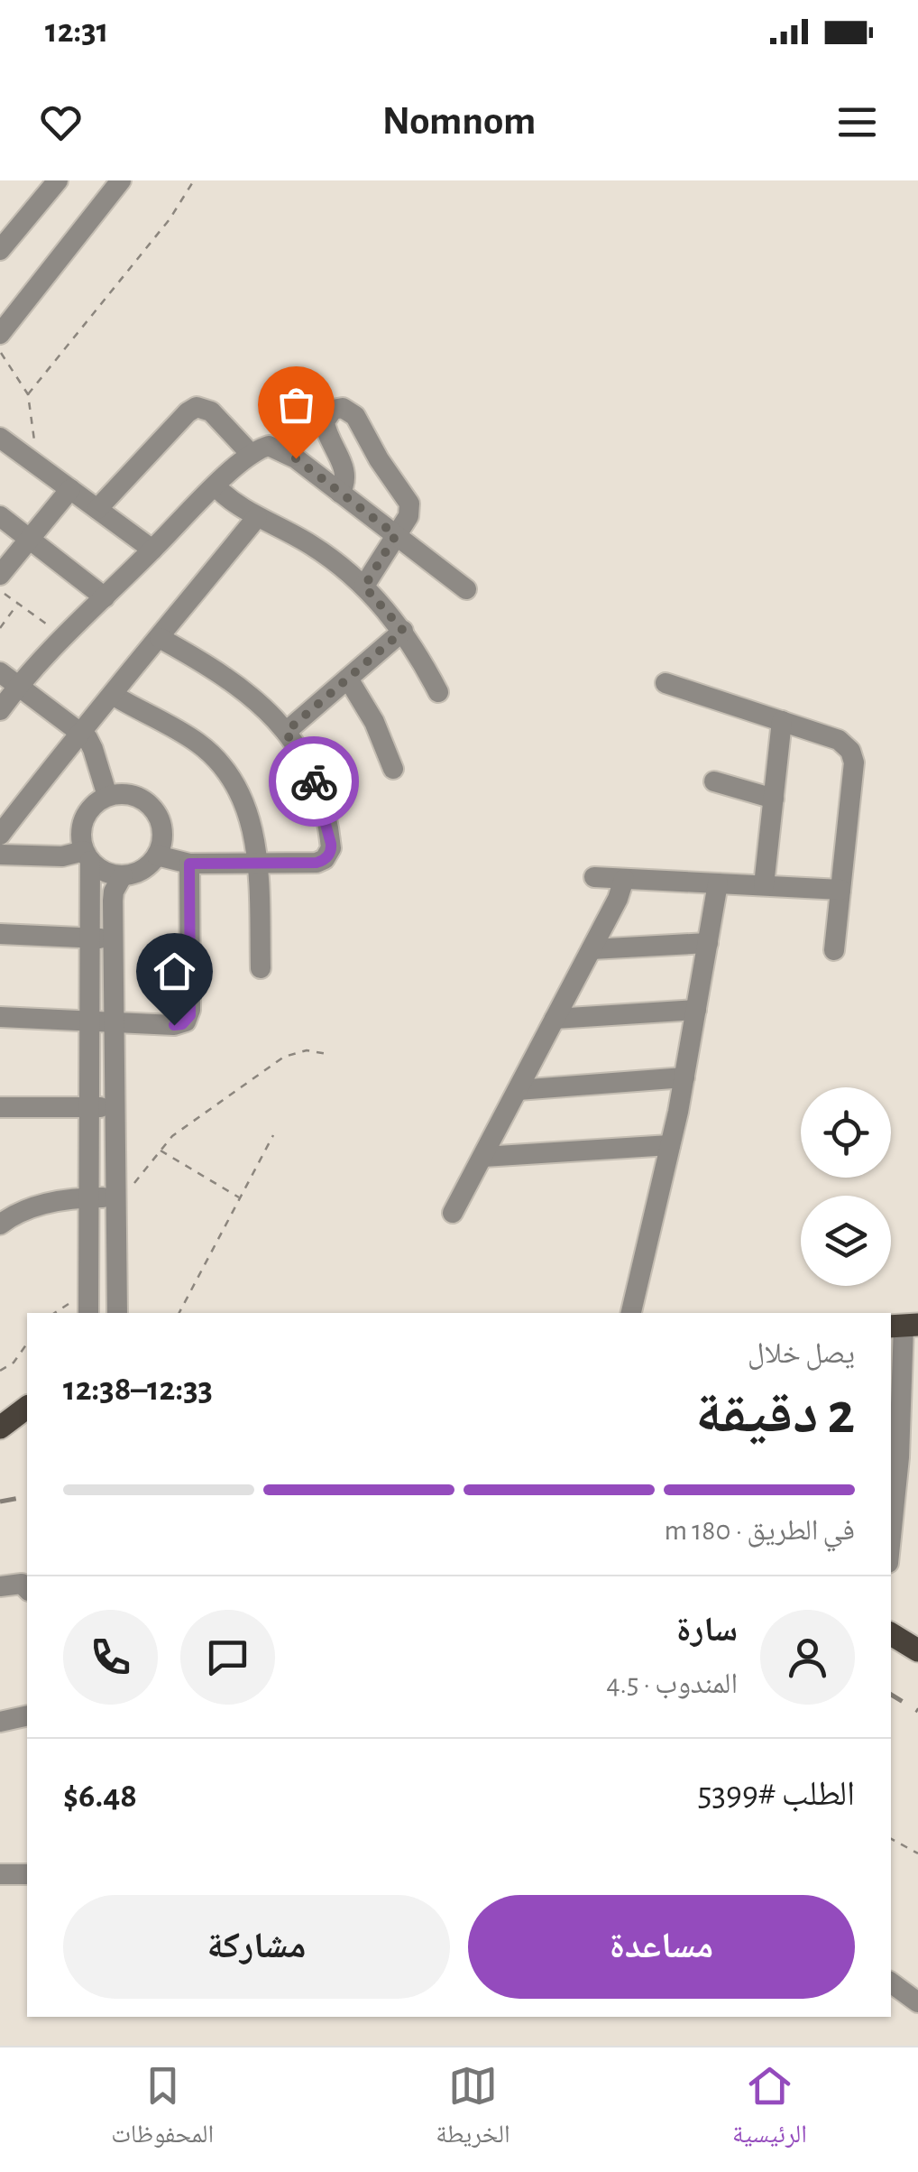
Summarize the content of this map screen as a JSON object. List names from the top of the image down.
{
  "page": {
    "status": "12:31",
    "header": "Nomnom",
    "heading": ["2 دقيقة", "يصل خلال", "12:33–12:38"],
    "panel": [
      "سارة",
      "المندوب · 4.5",
      "الطلب #5399",
      "$6.48"
    ],
    "bar": "في الطريق · 180 m",
    "buttons": ["مساعدة", "مشاركة"],
    "tabs": ["الرئيسية", "الخريطة", "المحفوظات"]
  }
}
